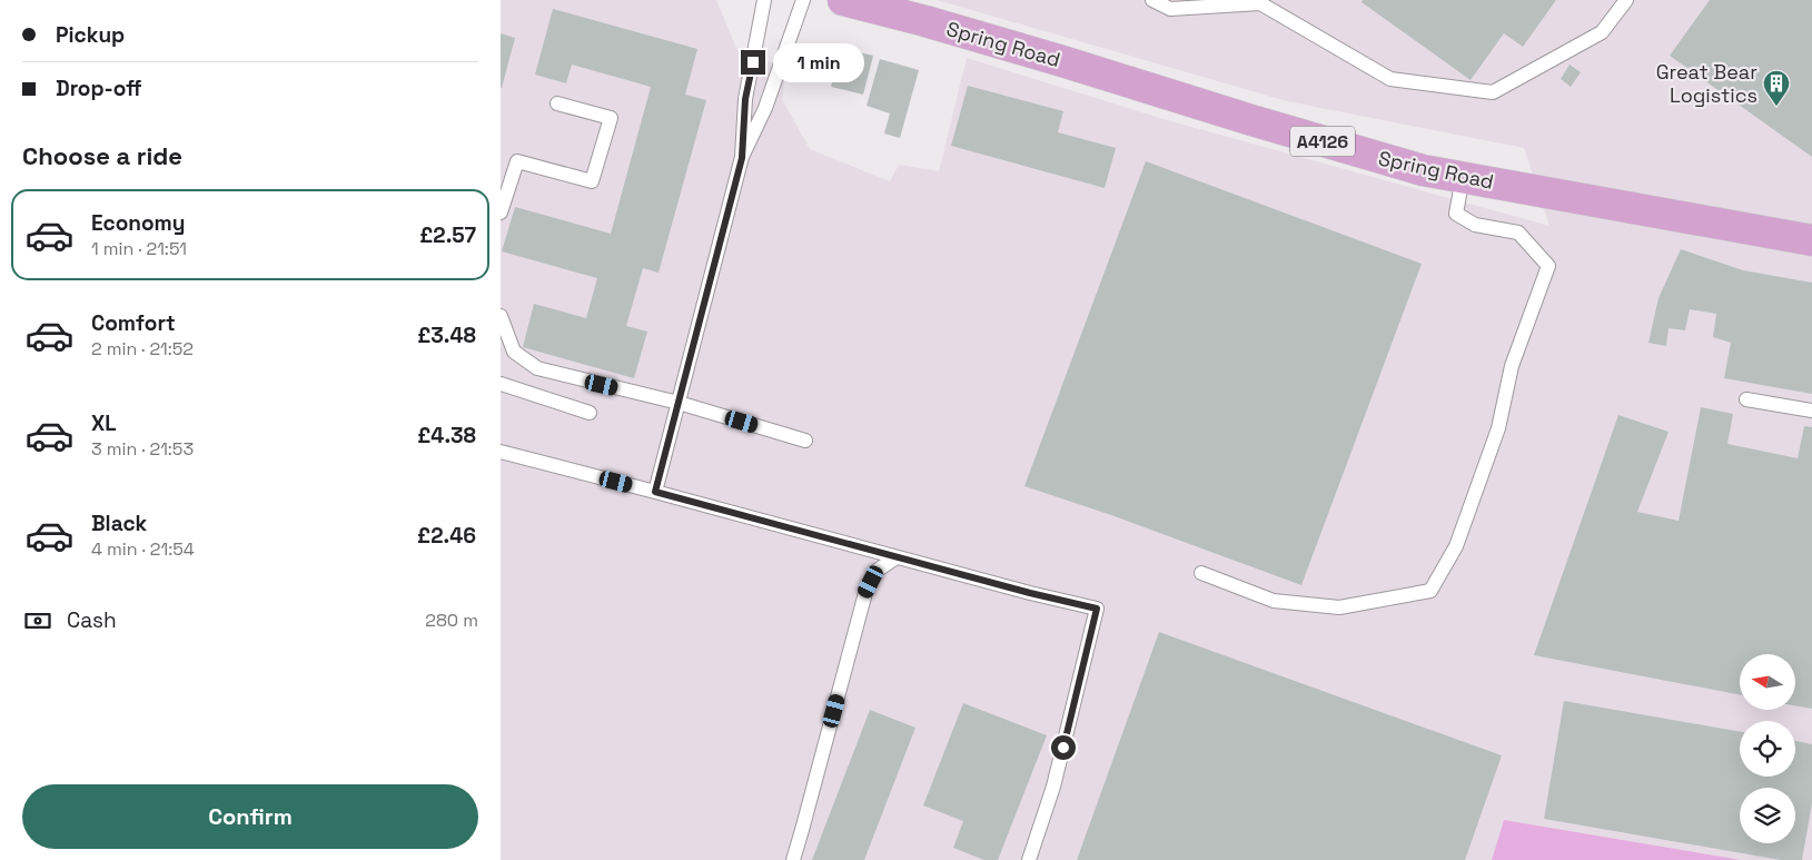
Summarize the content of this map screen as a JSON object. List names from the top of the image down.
{
  "streets": {
    "main road": ["Spring Road", "A4126"]
  },
  "places": {
    "building": ["Great Bear Logistics"]
  },
  "north": "left",
  "page": {
    "banner": ["Pickup", "Drop-off"],
    "bubble": "1 min",
    "heading": "Choose a ride",
    "list": [
      {
        "name": "Economy",
        "note": "1 min · 21:51",
        "value": "£2.57"
      },
      {
        "name": "Comfort",
        "note": "2 min · 21:52",
        "value": "£3.48"
      },
      {
        "name": "XL",
        "note": "3 min · 21:53",
        "value": "£4.38"
      },
      {
        "name": "Black",
        "note": "4 min · 21:54",
        "value": "£2.46"
      }
    ],
    "pay": ["Cash", "280 m"],
    "buttons": "Confirm"
  }
}
